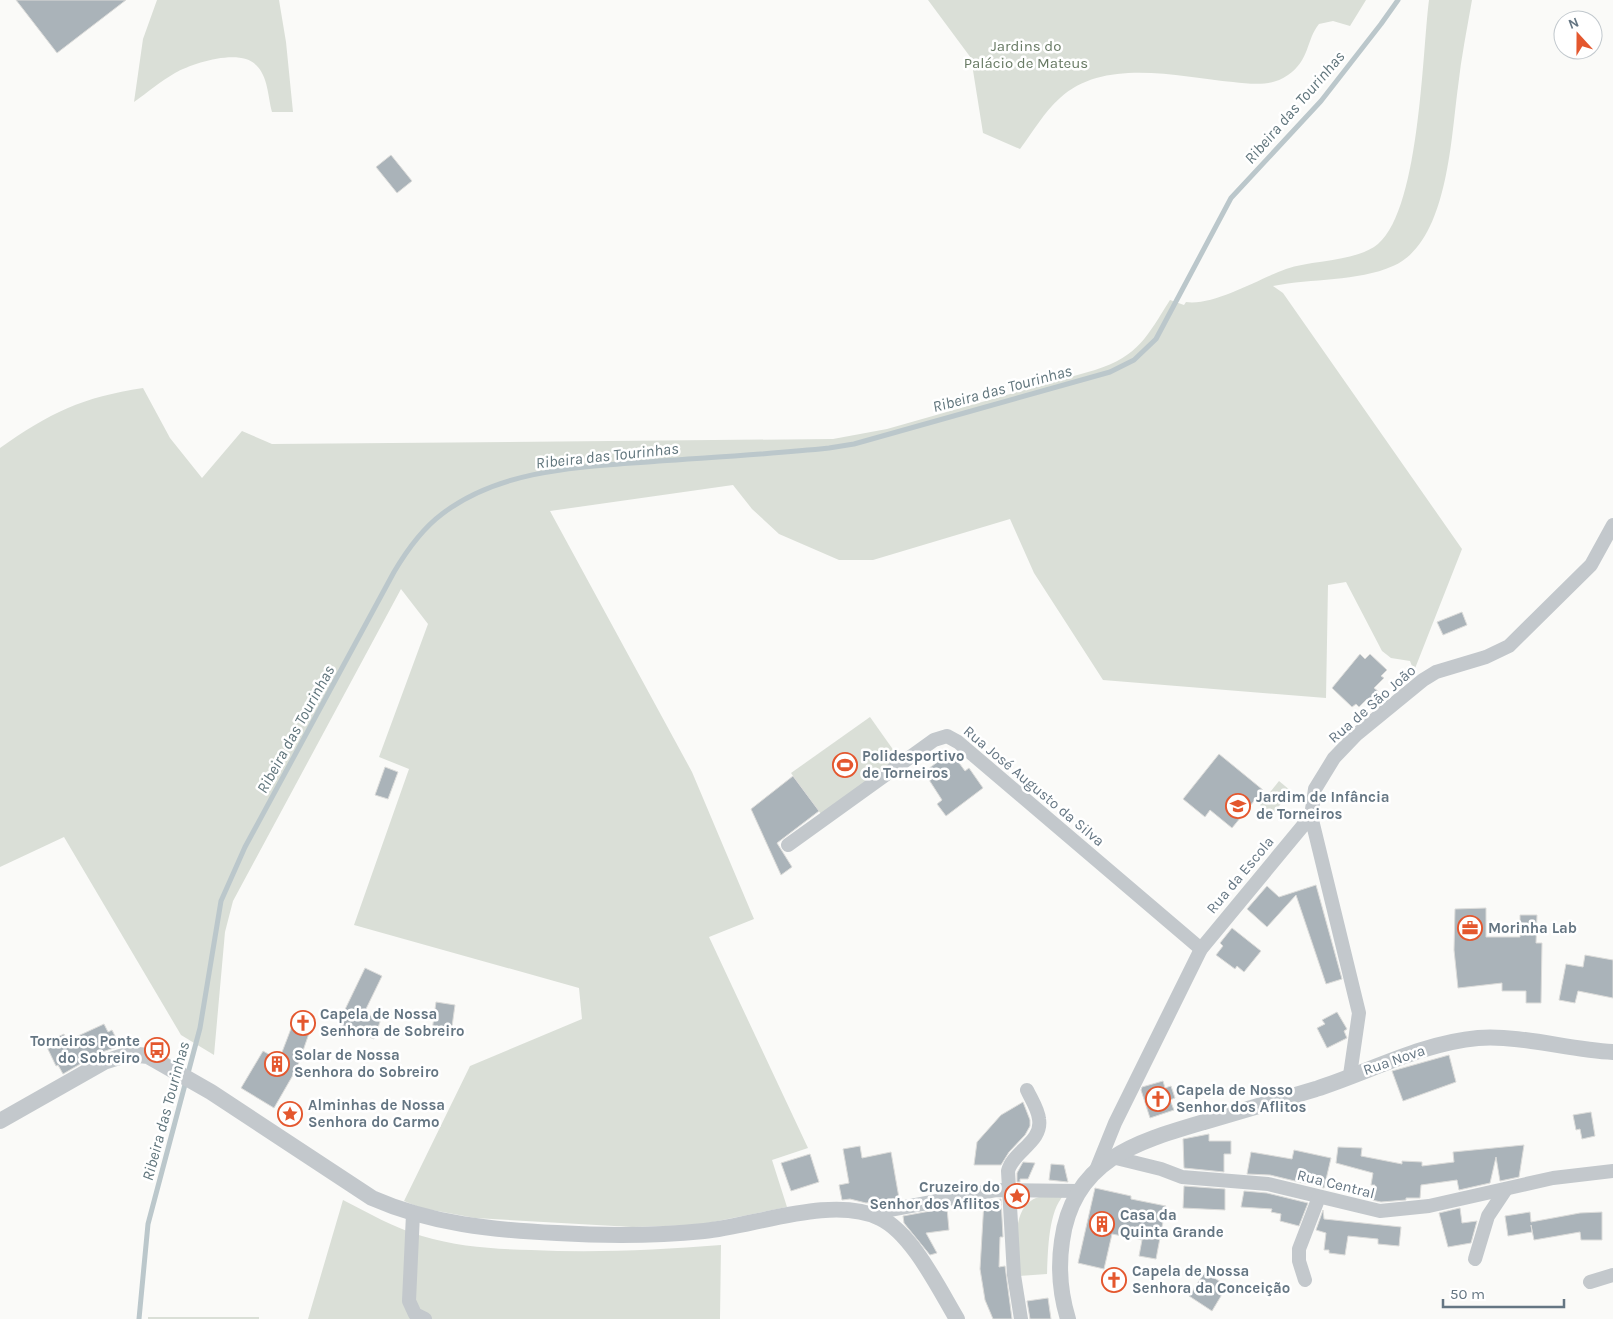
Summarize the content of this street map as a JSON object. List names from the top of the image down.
{
  "streets": {
    "street": [
      "Rua de São João",
      "Rua José Augusto da Silva",
      "Rua da Escola",
      "Rua Nova",
      "Rua Central"
    ]
  },
  "crossings": [
    ["Rua de São João", "Rua da Escola"],
    ["Rua José Augusto da Silva", "Rua da Escola"],
    ["Rua da Escola", "Rua Nova"],
    ["Rua Nova", "Rua Central"]
  ],
  "water": ["Ribeira das Tourinhas"],
  "parks": ["Jardins do Palácio de Mateus"],
  "places": {
    "sports": ["Polidesportivo de Torneiros"],
    "school or university": ["Jardim de Infância de Torneiros"],
    "office": ["Morinha Lab"],
    "church": ["Capela de Nossa Senhora de Sobreiro", "Capela de Nosso Senhor dos Aflitos", "Capela de Nossa Senhora da Conceição"],
    "bus stop": ["Torneiros Ponte do Sobreiro"],
    "building": ["Solar de Nossa Senhora do Sobreiro", "Casa da Quinta Grande"],
    "place": ["Alminhas de Nossa Senhora do Carmo", "Cruzeiro do Senhor dos Aflitos"]
  },
  "scale_bar": "50 m",
  "north": "top"
}
